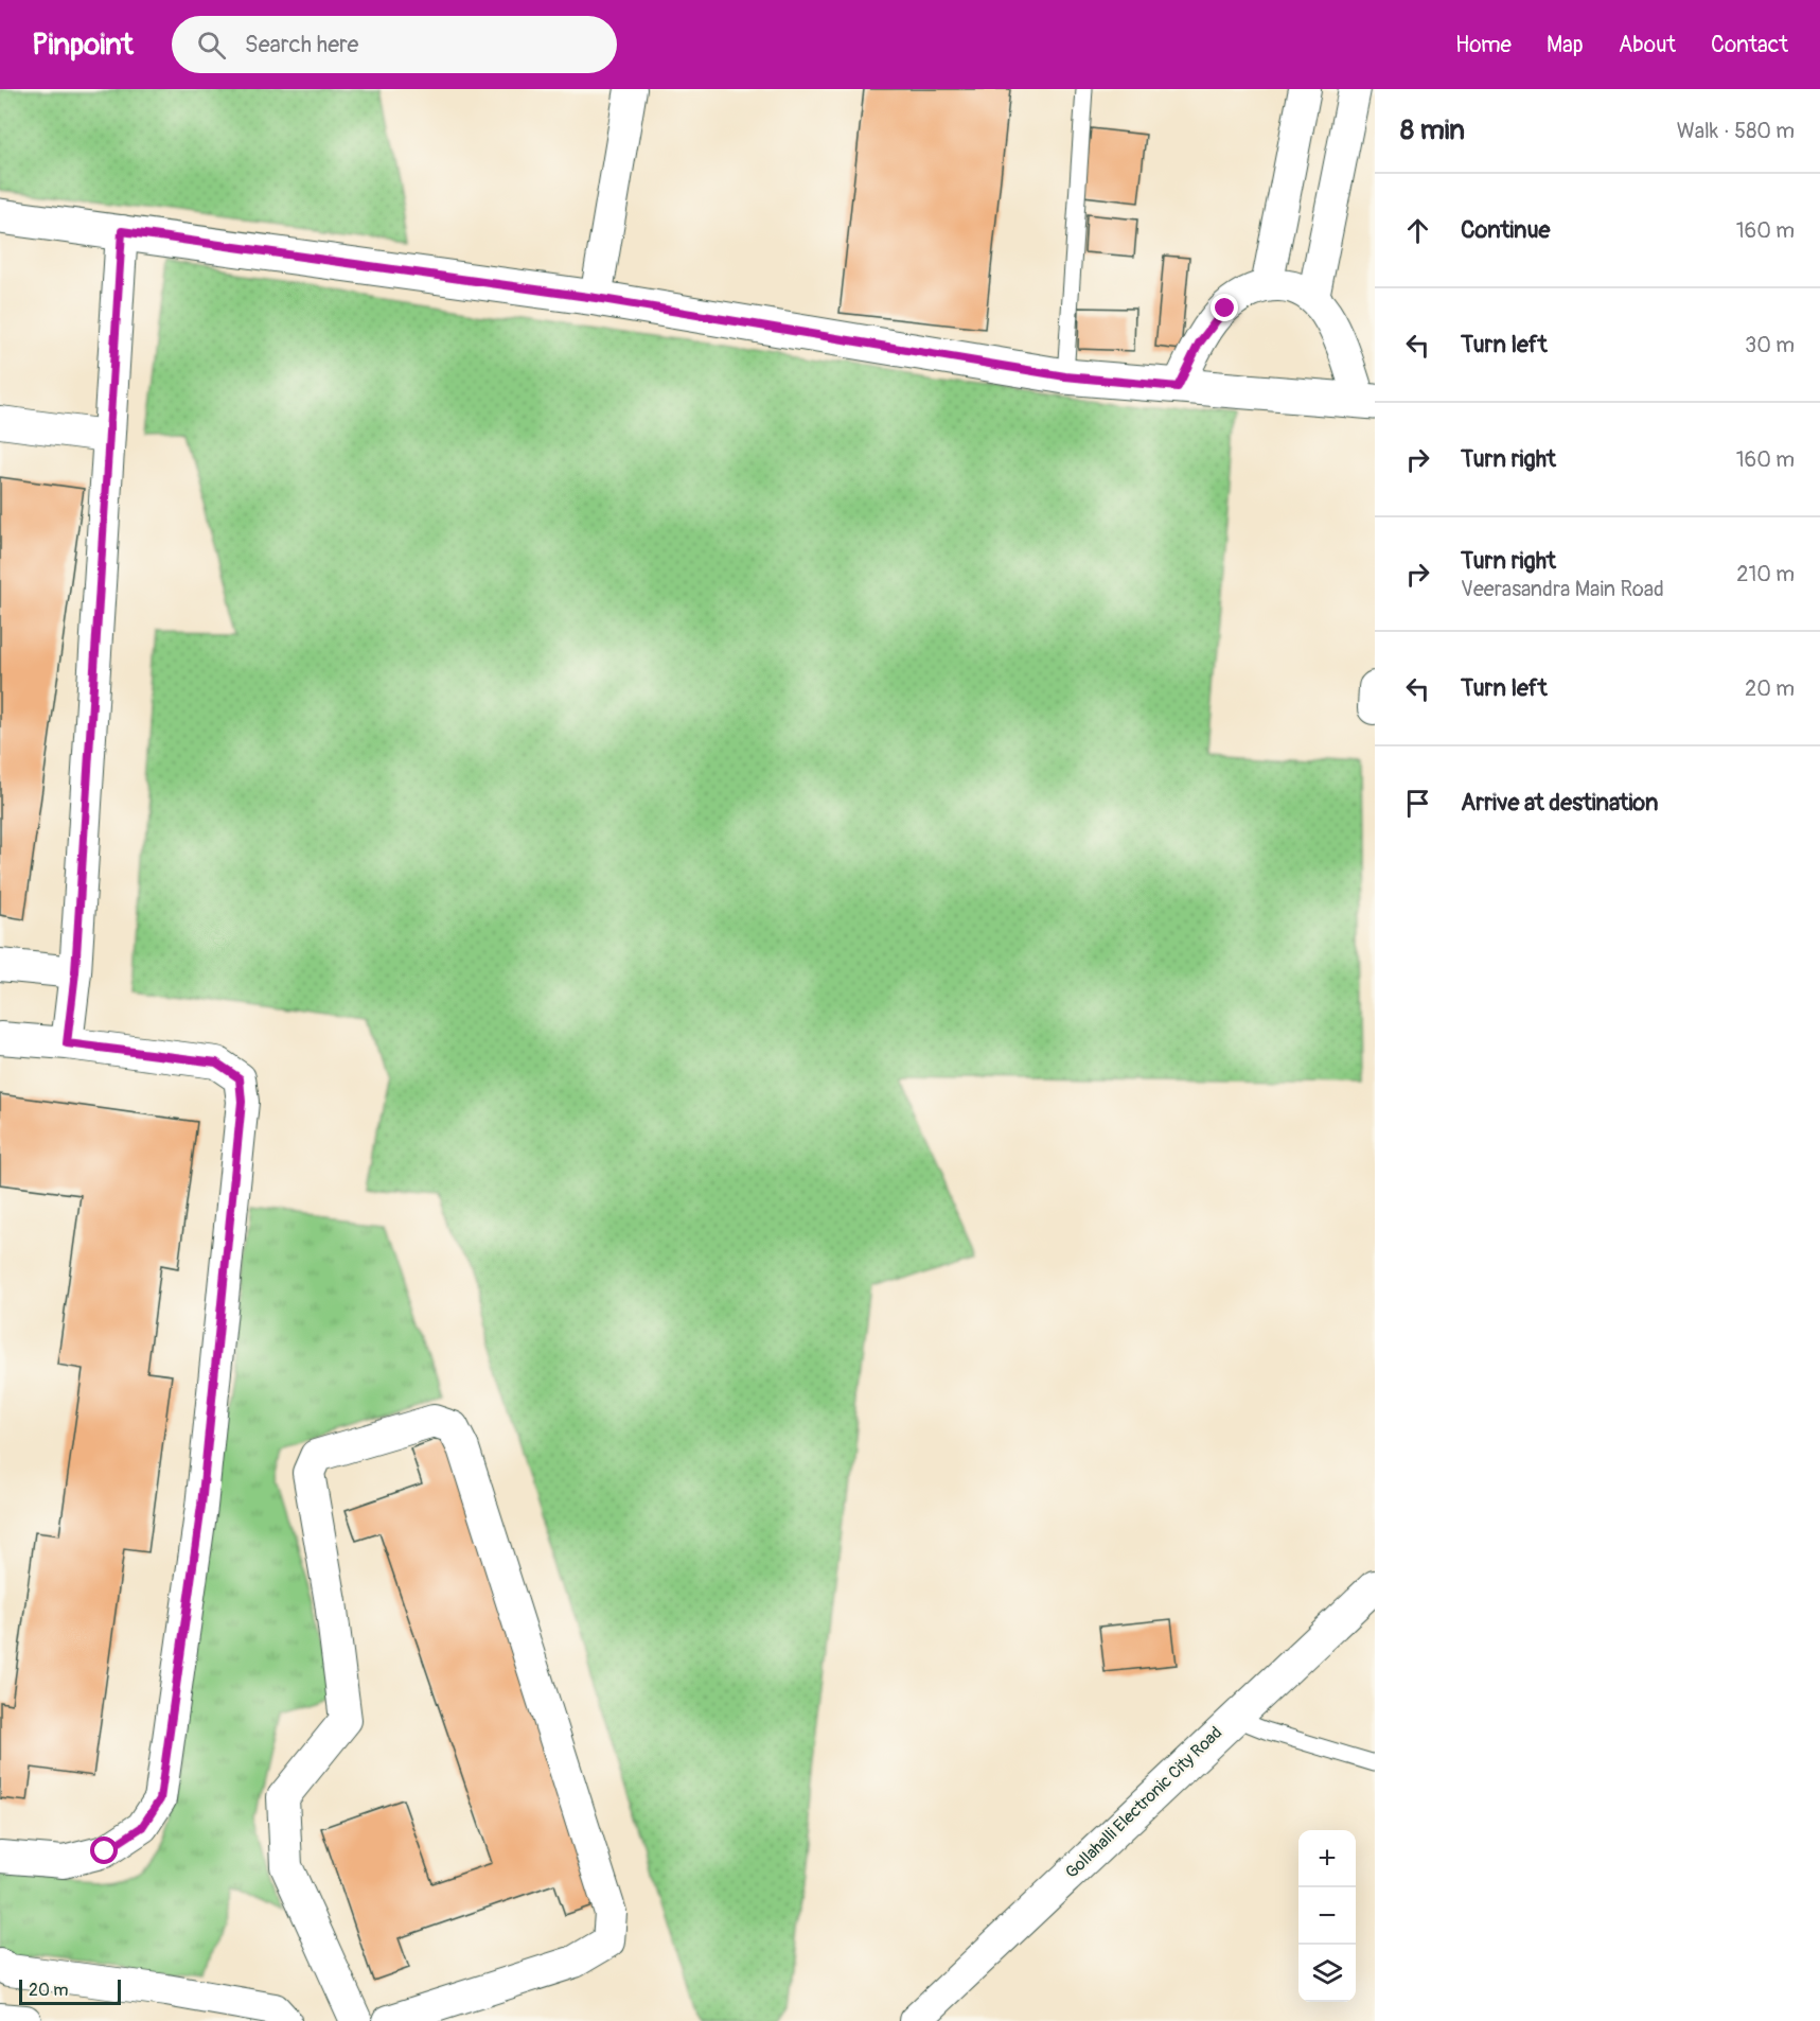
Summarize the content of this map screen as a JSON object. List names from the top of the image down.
{
  "streets": {
    "street": ["Gollahalli Electronic City Road"]
  },
  "scale_bar": "20 m",
  "page": {
    "header": "Pinpoint",
    "search": "Search here",
    "nav": [
      "Home",
      "Map",
      "About",
      "Contact"
    ],
    "heading": ["8 min", "Walk · 580 m"],
    "list": [
      ["Continue", "160 m"],
      ["Turn left", "30 m"],
      ["Turn right", "160 m"],
      ["Turn right", "Veerasandra Main Road", "210 m"],
      ["Turn left", "20 m"],
      "Arrive at destination"
    ],
    "map_buttons": ["+", "−"],
    "scale": "20 m"
  }
}
